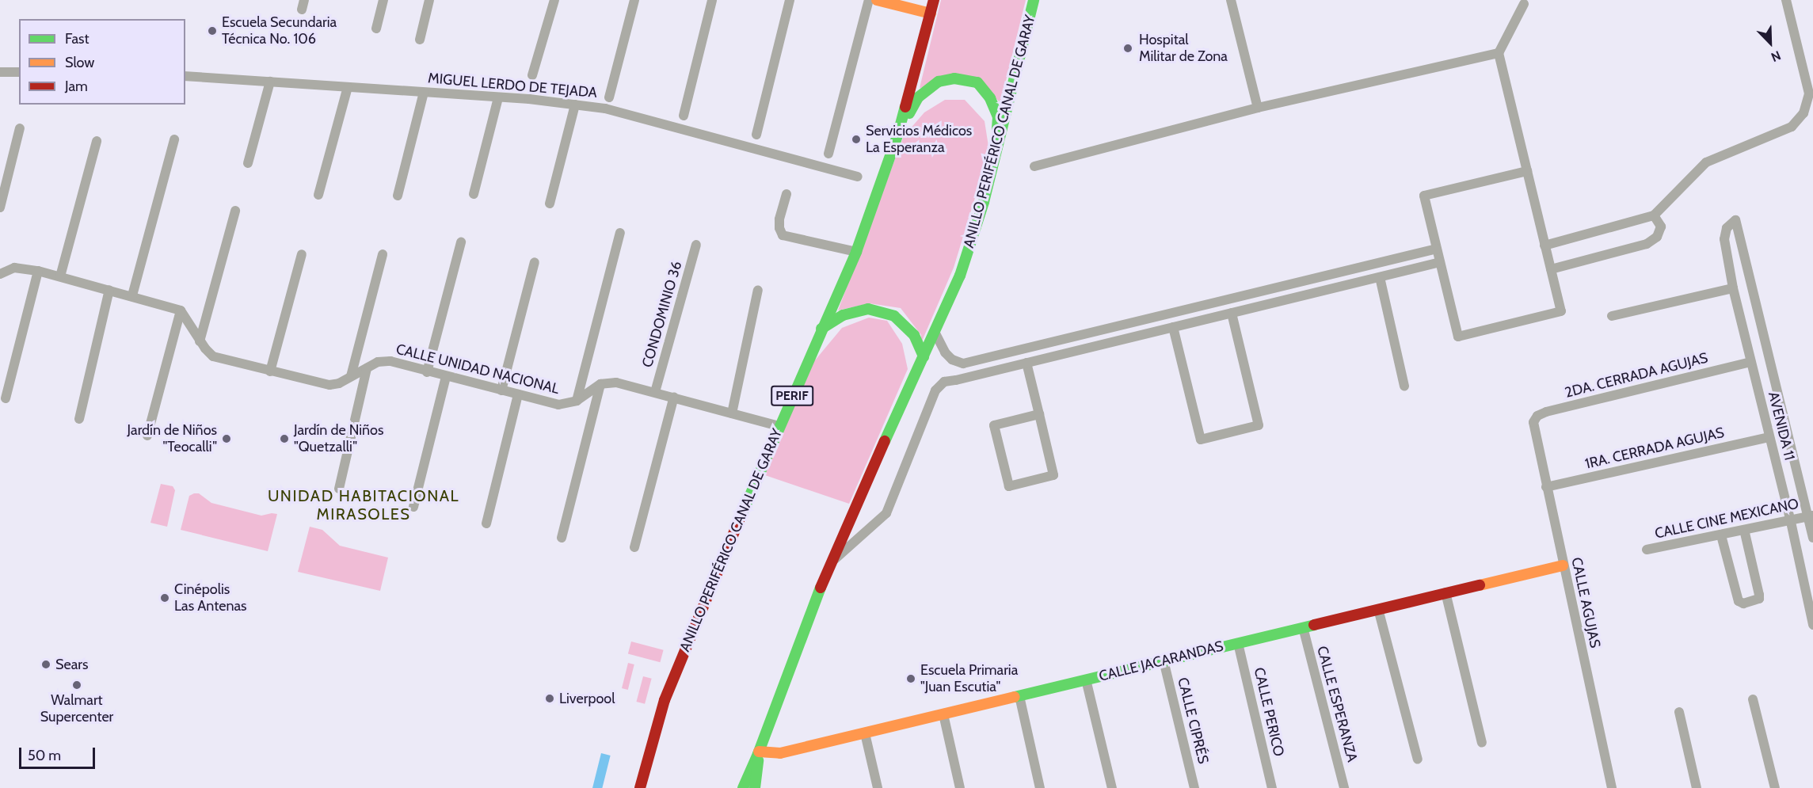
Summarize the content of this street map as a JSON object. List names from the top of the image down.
{
  "streets": {
    "main road": ["ANILLO PERIFÉRICO CANAL DE GARAY", "PERIF", "CALLE JACARANDAS"],
    "street": [
      "MIGUEL LERDO DE TEJADA",
      "CONDOMINIO 36",
      "CALLE UNIDAD NACIONAL",
      "2DA. CERRADA AGUJAS",
      "AVENIDA 11",
      "1RA. CERRADA AGUJAS",
      "CALLE CINE MEXICANO",
      "CALLE AGUJAS",
      "CALLE ESPERANZA",
      "CALLE PERICO",
      "CALLE CIPRÉS"
    ]
  },
  "crossings": [
    ["ANILLO PERIFÉRICO CANAL DE GARAY", "CALLE JACARANDAS"],
    ["2DA. CERRADA AGUJAS", "AVENIDA 11"],
    ["2DA. CERRADA AGUJAS", "CALLE AGUJAS"],
    ["AVENIDA 11", "1RA. CERRADA AGUJAS"],
    ["AVENIDA 11", "CALLE CINE MEXICANO"],
    ["1RA. CERRADA AGUJAS", "CALLE AGUJAS"],
    ["CALLE AGUJAS", "CALLE JACARANDAS"],
    ["CALLE JACARANDAS", "CALLE ESPERANZA"],
    ["CALLE JACARANDAS", "CALLE PERICO"],
    ["CALLE JACARANDAS", "CALLE CIPRÉS"]
  ],
  "districts": ["UNIDAD HABITACIONAL MIRASOLES"],
  "places": [
    "Escuela Secundaria Técnica No. 106",
    "Hospital Militar de Zona",
    "Servicios Médicos La Esperanza",
    "Jardín de Niños \"Teocalli\"",
    "Jardín de Niños \"Quetzalli\"",
    "Cinépolis Las Antenas",
    "Sears",
    "Escuela Primaria \"Juan Escutia\"",
    "Walmart Supercenter",
    "Liverpool"
  ],
  "legend": ["Fast", "Slow", "Jam"],
  "scale_bar": "50 m",
  "north": "bottom right"
}
